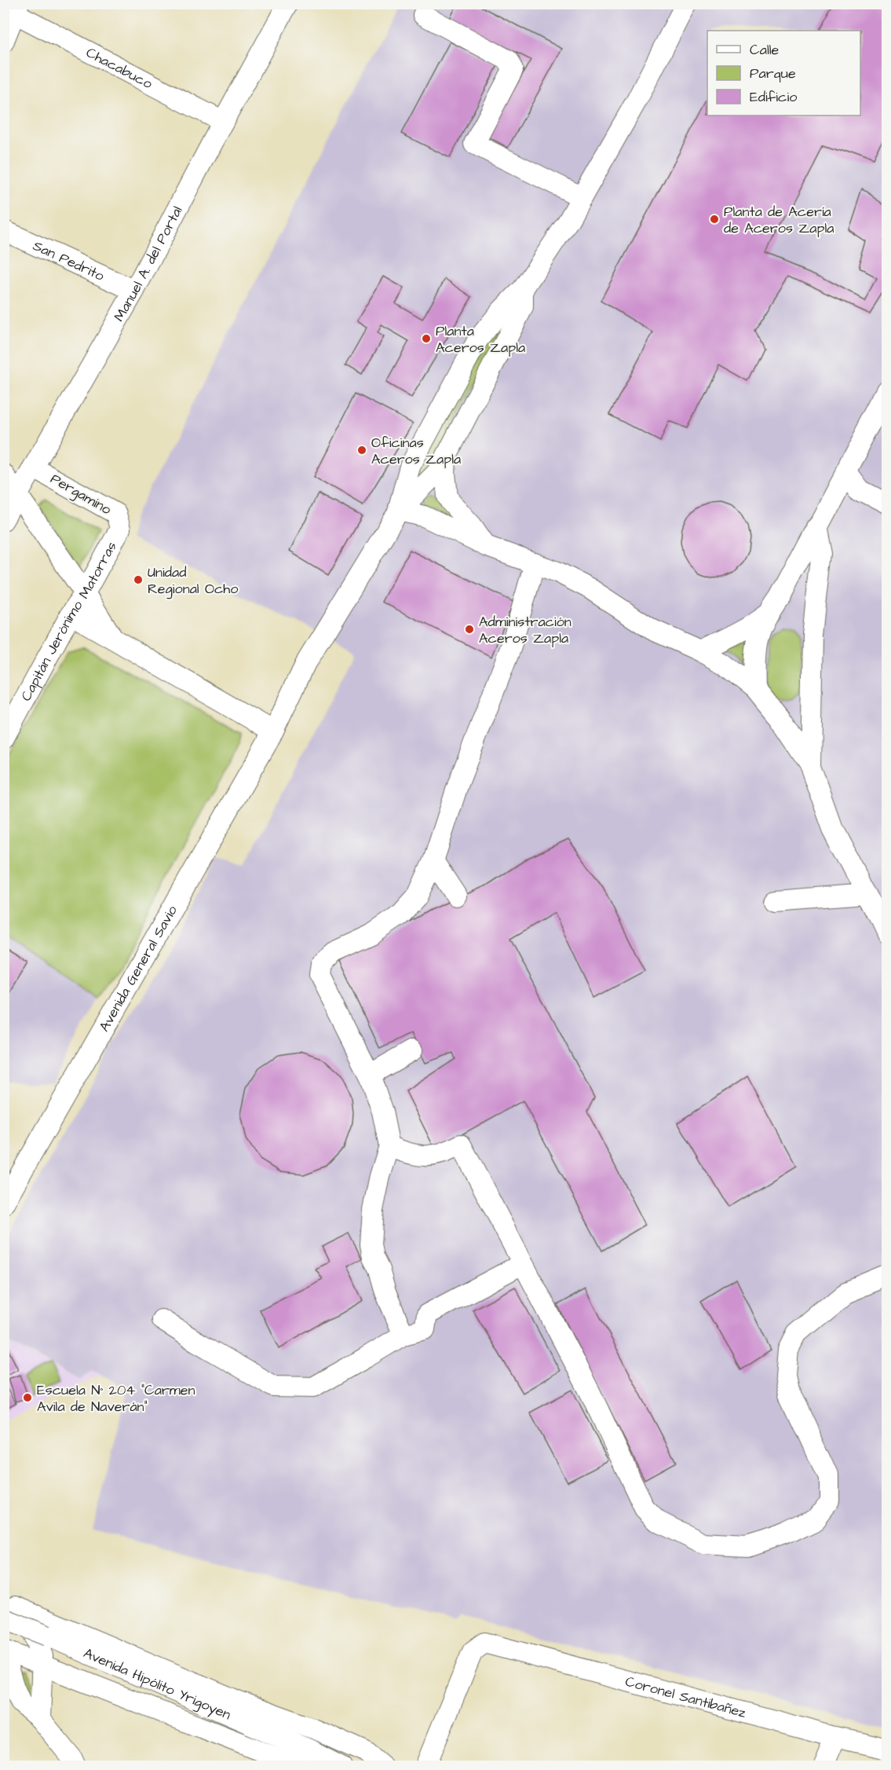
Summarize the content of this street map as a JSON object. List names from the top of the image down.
{
  "streets": {
    "street": [
      "Chacabuco",
      "San Pedrito",
      "Manuel A. del Portal",
      "Pergamino",
      "Capitán Jerónimo Matorras",
      "Avenida General Savio",
      "Avenida Hipólito Yrigoyen",
      "Coronel Santibañez"
    ]
  },
  "crossings": [
    ["Chacabuco", "Manuel A. del Portal"],
    ["San Pedrito", "Manuel A. del Portal"],
    ["Manuel A. del Portal", "Pergamino"],
    ["Pergamino", "Capitán Jerónimo Matorras"]
  ],
  "places": [
    "Planta de Acería de Aceros Zapla",
    "Planta Aceros Zapla",
    "Oficinas Aceros Zapla",
    "Unidad Regional Ocho",
    "Administración Aceros Zapla",
    "Escuela N° 204 \"Carmen Avila de Naverán\""
  ],
  "legend": ["Calle", "Parque", "Edificio"]
}
